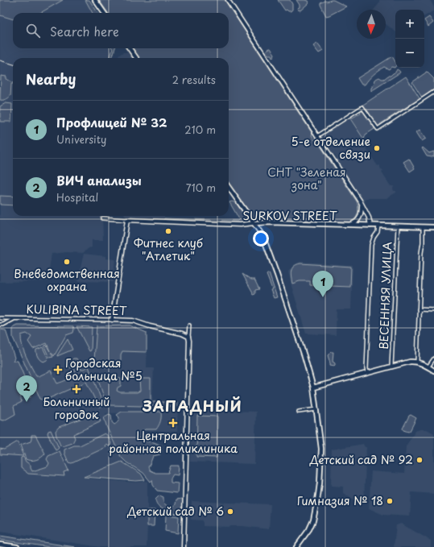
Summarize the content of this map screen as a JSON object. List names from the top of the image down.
{
  "streets": {
    "main road": ["SURKOV STREET"],
    "street": ["ВЕСЕННЯЯ УЛИЦА", "KULIBINA STREET"]
  },
  "crossings": [
    ["SURKOV STREET", "ВЕСЕННЯЯ УЛИЦА"]
  ],
  "districts": ["ЗАПАДНЫЙ"],
  "parks": ["СНТ \"Зеленая зона\""],
  "places": {
    "other": [
      "5-е отделение связи",
      "Фитнес клуб \"Атлетик\"",
      "Вневедомственная охрана",
      "Детский сад № 92",
      "Гимназия № 18",
      "Детский сад № 6"
    ],
    "health": ["Городская больница №5", "Больничный городок", "Центральная районная поликлиника"]
  },
  "north": "bottom",
  "page": {
    "map_buttons": ["+", "−"],
    "search": "Search here",
    "heading": ["Nearby", "2 results"],
    "list": [
      {
        "mark": "1",
        "name": "Профлицей № 32",
        "note": "University",
        "value": "210 m"
      },
      {
        "mark": "2",
        "name": "ВИЧ анализы",
        "note": "Hospital",
        "value": "710 m"
      }
    ],
    "pins": ["1", "2"]
  }
}
